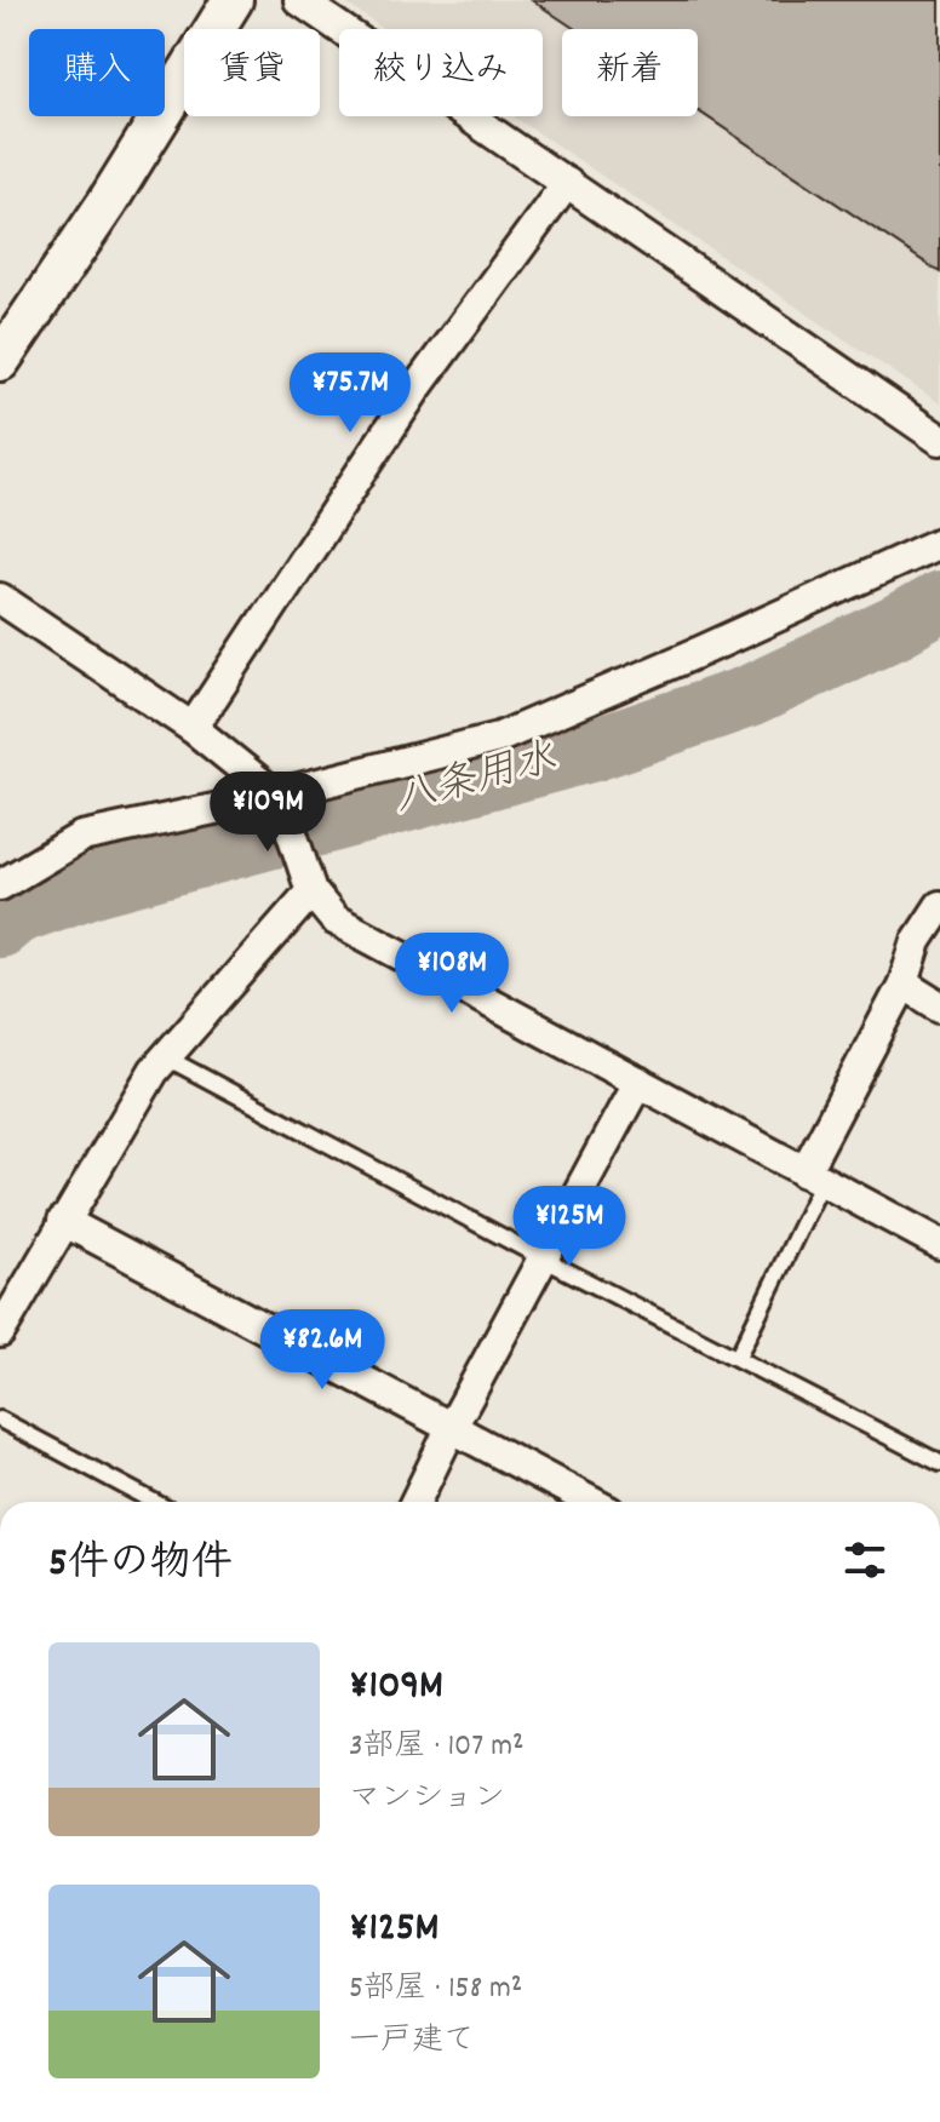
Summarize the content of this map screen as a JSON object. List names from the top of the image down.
{
  "water": ["八条用水"],
  "page": {
    "chip": [
      "購入",
      "賃貸",
      "絞り込み",
      "新着"
    ],
    "price": [
      "¥75.7M",
      "¥109M",
      "¥108M",
      "¥125M",
      "¥82.6M"
    ],
    "heading": "5件の物件",
    "list": [
      {
        "name": "¥109M",
        "note": "3部屋 · 107 m² · マンション"
      },
      {
        "name": "¥125M",
        "note": "5部屋 · 158 m² · 一戸建て"
      }
    ]
  }
}
